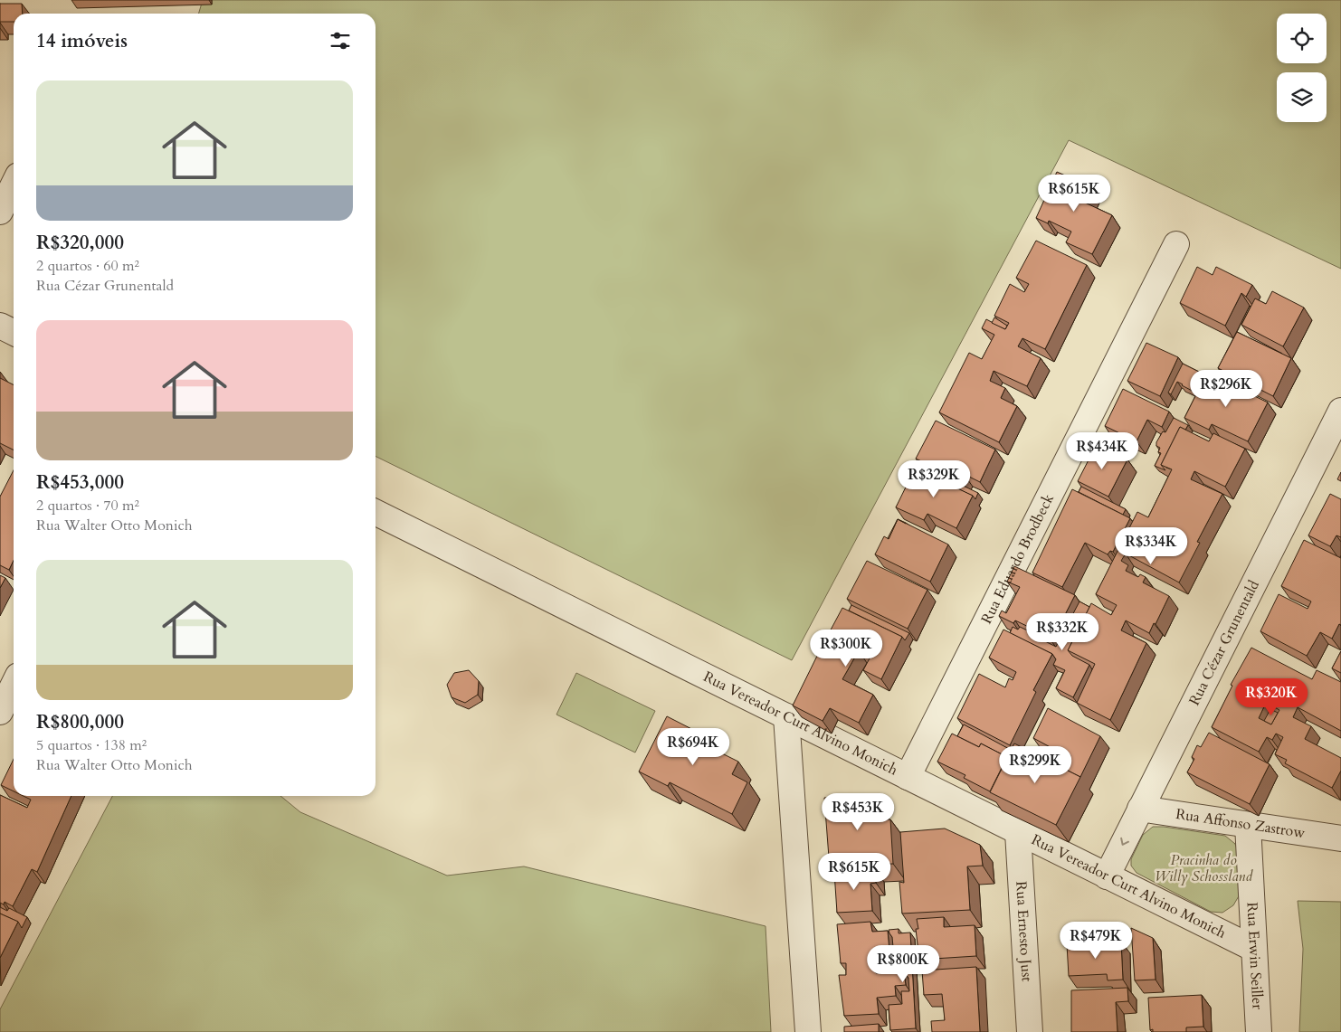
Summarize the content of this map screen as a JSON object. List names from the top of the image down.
{
  "streets": {
    "street": [
      "Rua Eduardo Brodbeck",
      "Rua Cézar Grunentald",
      "Rua Vereador Curt Alvino Monich",
      "Rua Affonso Zastrow",
      "Rua Ernesto Just",
      "Rua Erwin Seiller"
    ]
  },
  "crossings": [
    ["Rua Eduardo Brodbeck", "Rua Vereador Curt Alvino Monich"],
    ["Rua Cézar Grunentald", "Rua Vereador Curt Alvino Monich"],
    ["Rua Cézar Grunentald", "Rua Affonso Zastrow"],
    ["Rua Vereador Curt Alvino Monich", "Rua Ernesto Just"],
    ["Rua Vereador Curt Alvino Monich", "Rua Erwin Seiller"],
    ["Rua Affonso Zastrow", "Rua Erwin Seiller"]
  ],
  "parks": ["Pracinha do Willy Schossland"],
  "page": {
    "heading": "14 imóveis",
    "list": [
      {
        "name": "R$320,000",
        "note": "2 quartos · 60 m² · Rua Cézar Grunentald"
      },
      {
        "name": "R$453,000",
        "note": "2 quartos · 70 m² · Rua Walter Otto Monich"
      },
      {
        "name": "R$800,000",
        "note": "5 quartos · 138 m² · Rua Walter Otto Monich"
      }
    ],
    "price": [
      "R$615K",
      "R$296K",
      "R$434K",
      "R$329K",
      "R$334K",
      "R$332K",
      "R$300K",
      "R$320K",
      "R$694K",
      "R$299K",
      "R$453K",
      "R$615K",
      "R$479K",
      "R$800K"
    ]
  }
}
